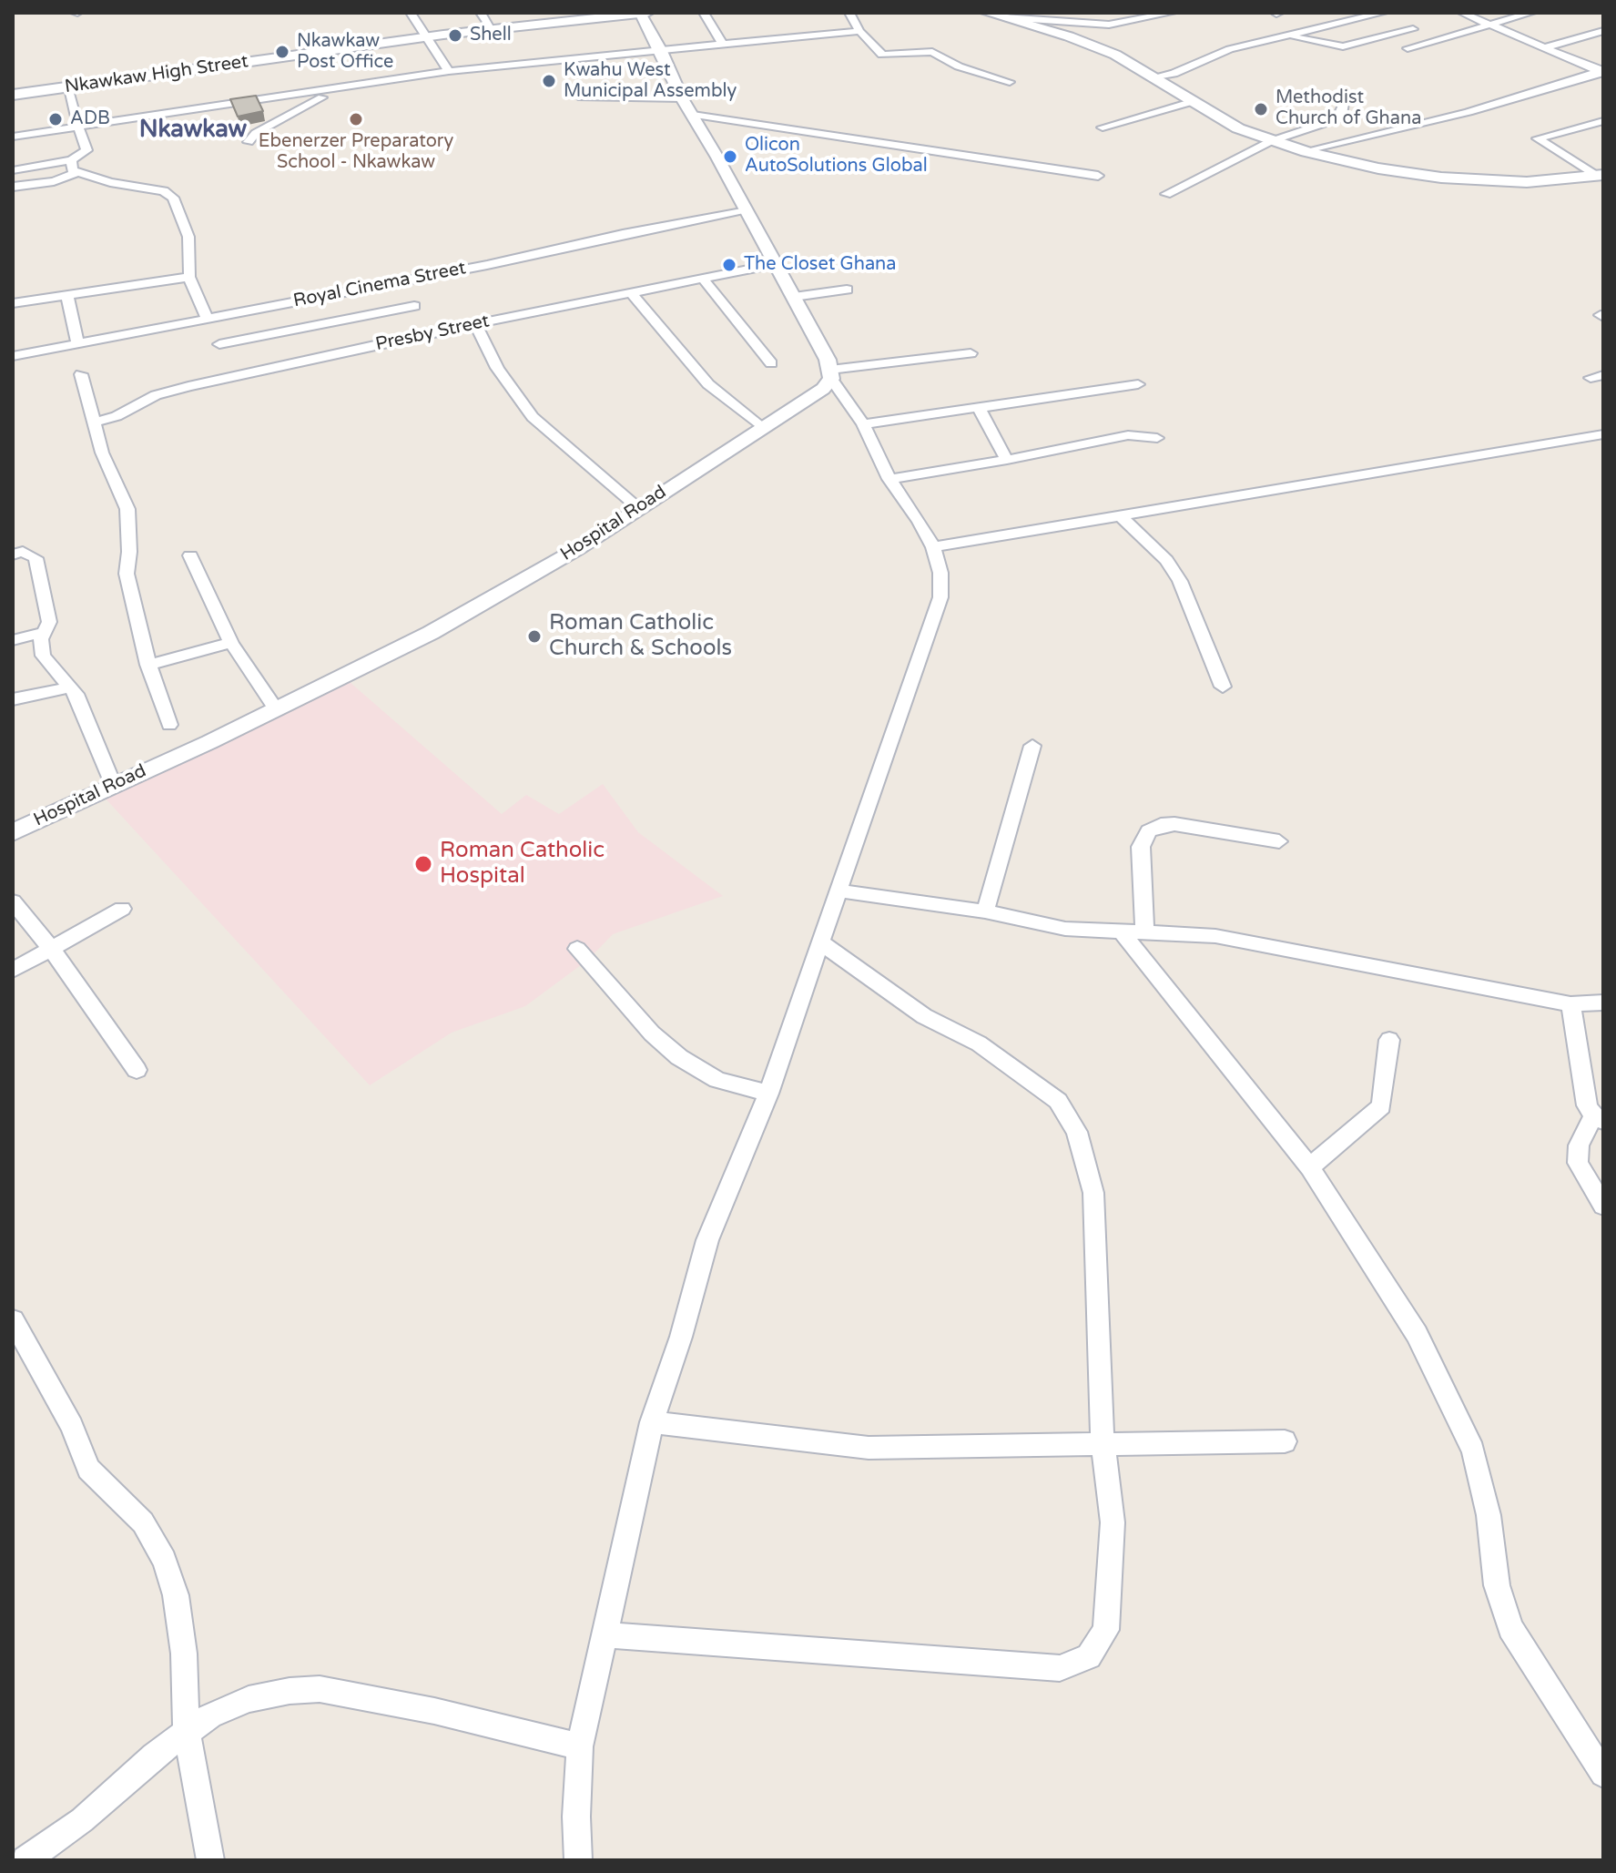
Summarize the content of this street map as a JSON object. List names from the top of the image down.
{
  "streets": {
    "main road": ["Nkawkaw High Street"],
    "street": ["Royal Cinema Street", "Presby Street", "Hospital Road"]
  },
  "districts": ["Nkawkaw"],
  "places": [
    "Shell",
    "Nkawkaw Post Office",
    "Kwahu West Municipal Assembly",
    "Methodist Church of Ghana",
    "ADB",
    "Ebenerzer Preparatory School - Nkawkaw",
    "Olicon AutoSolutions Global",
    "The Closet Ghana",
    "Roman Catholic Church & Schools",
    "Roman Catholic Hospital"
  ]
}
